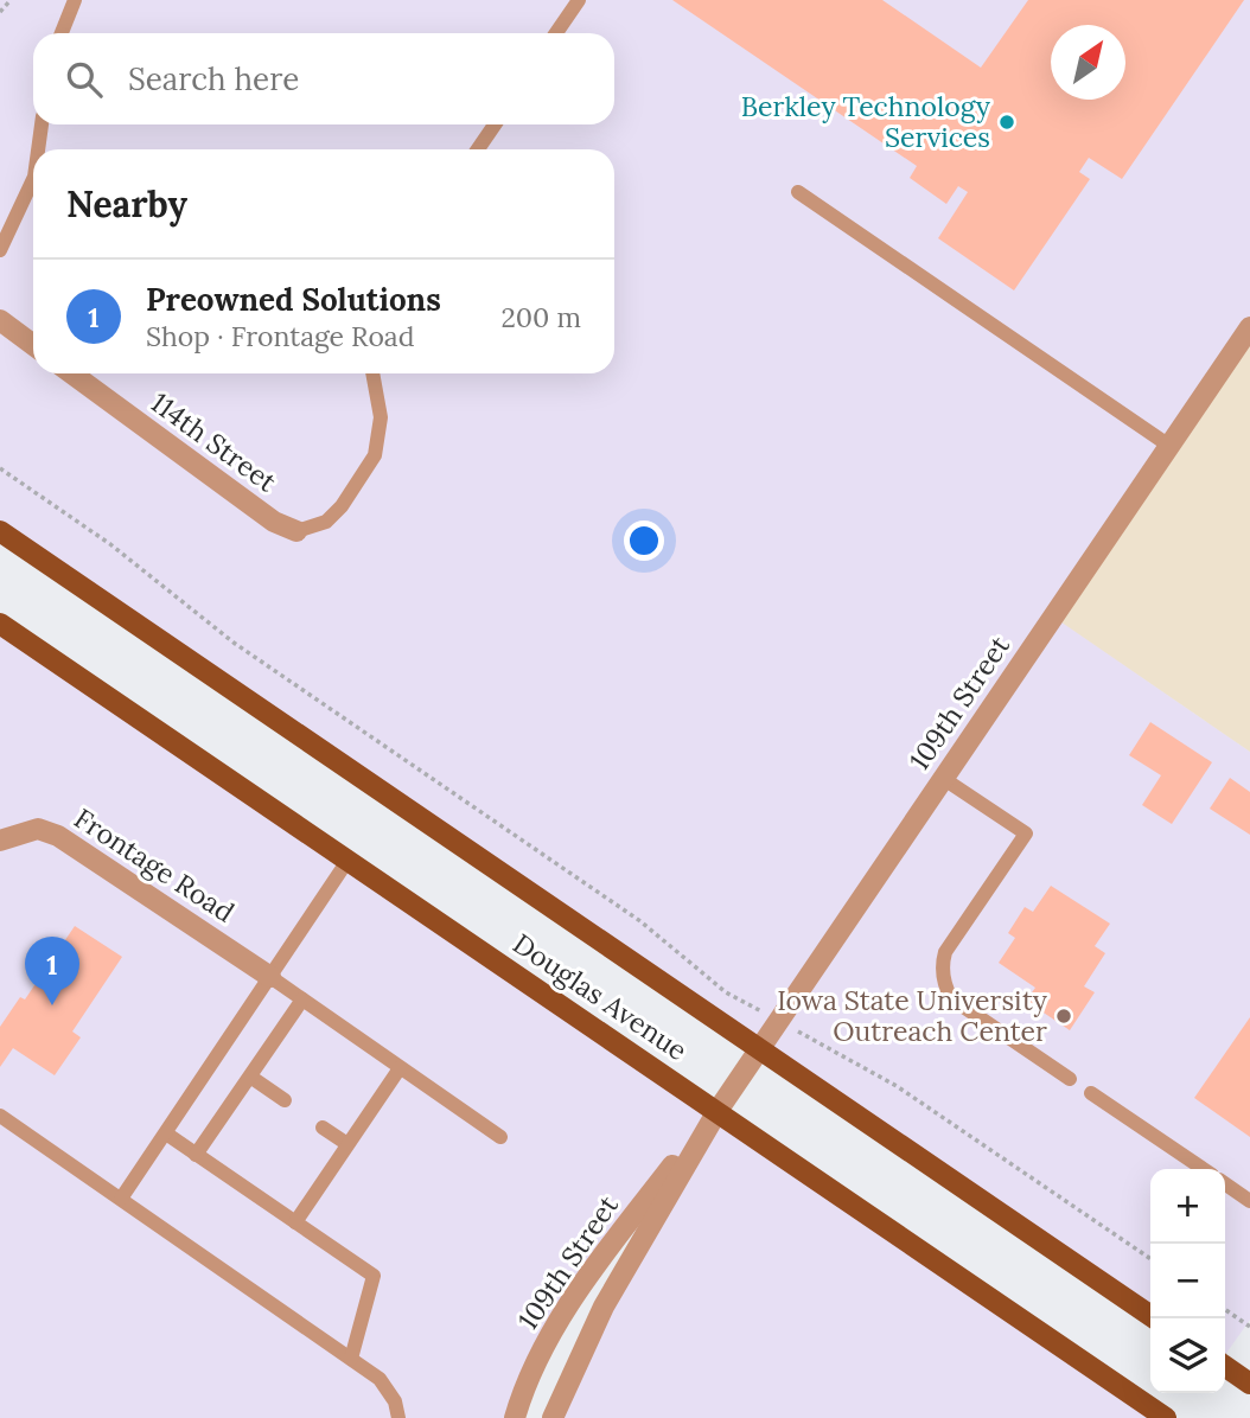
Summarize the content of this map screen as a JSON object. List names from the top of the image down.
{
  "streets": {
    "main road": ["Douglas Avenue"],
    "street": ["114th Street", "109th Street", "Frontage Road"]
  },
  "crossings": [
    ["109th Street", "Douglas Avenue"]
  ],
  "places": ["Berkley Technology Services", "Iowa State University Outreach Center"],
  "north": "top right",
  "page": {
    "search": "Search here",
    "heading": "Nearby",
    "list": [
      {
        "mark": "1",
        "name": "Preowned Solutions",
        "note": "Shop · Frontage Road",
        "value": "200 m"
      }
    ],
    "pins": "1",
    "map_buttons": ["+", "−"]
  }
}
